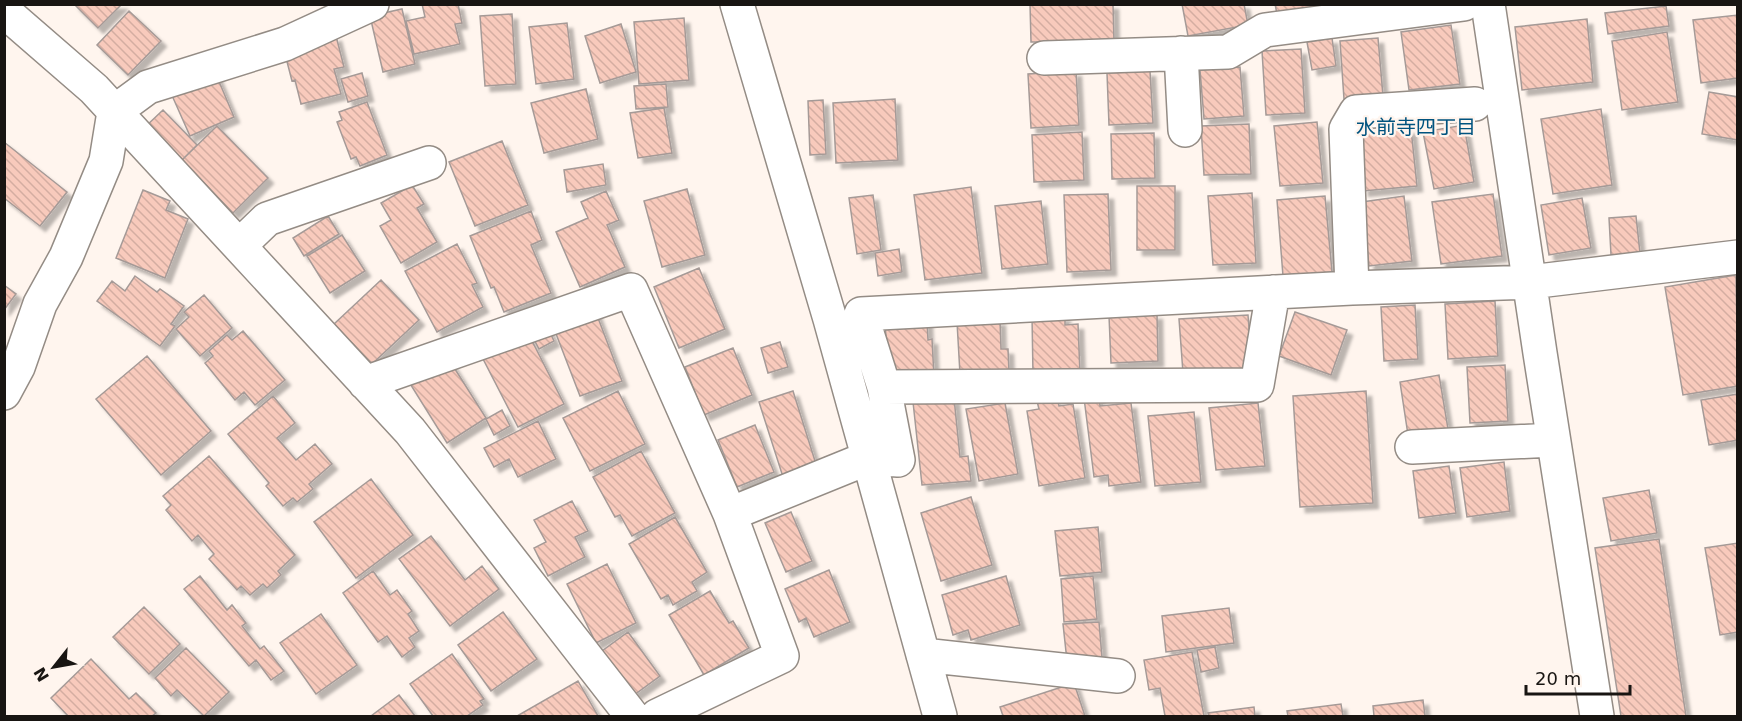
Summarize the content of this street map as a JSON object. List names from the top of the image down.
{
  "districts": ["水前寺四丁目"],
  "scale_bar": "20 m",
  "north": "bottom left"
}
